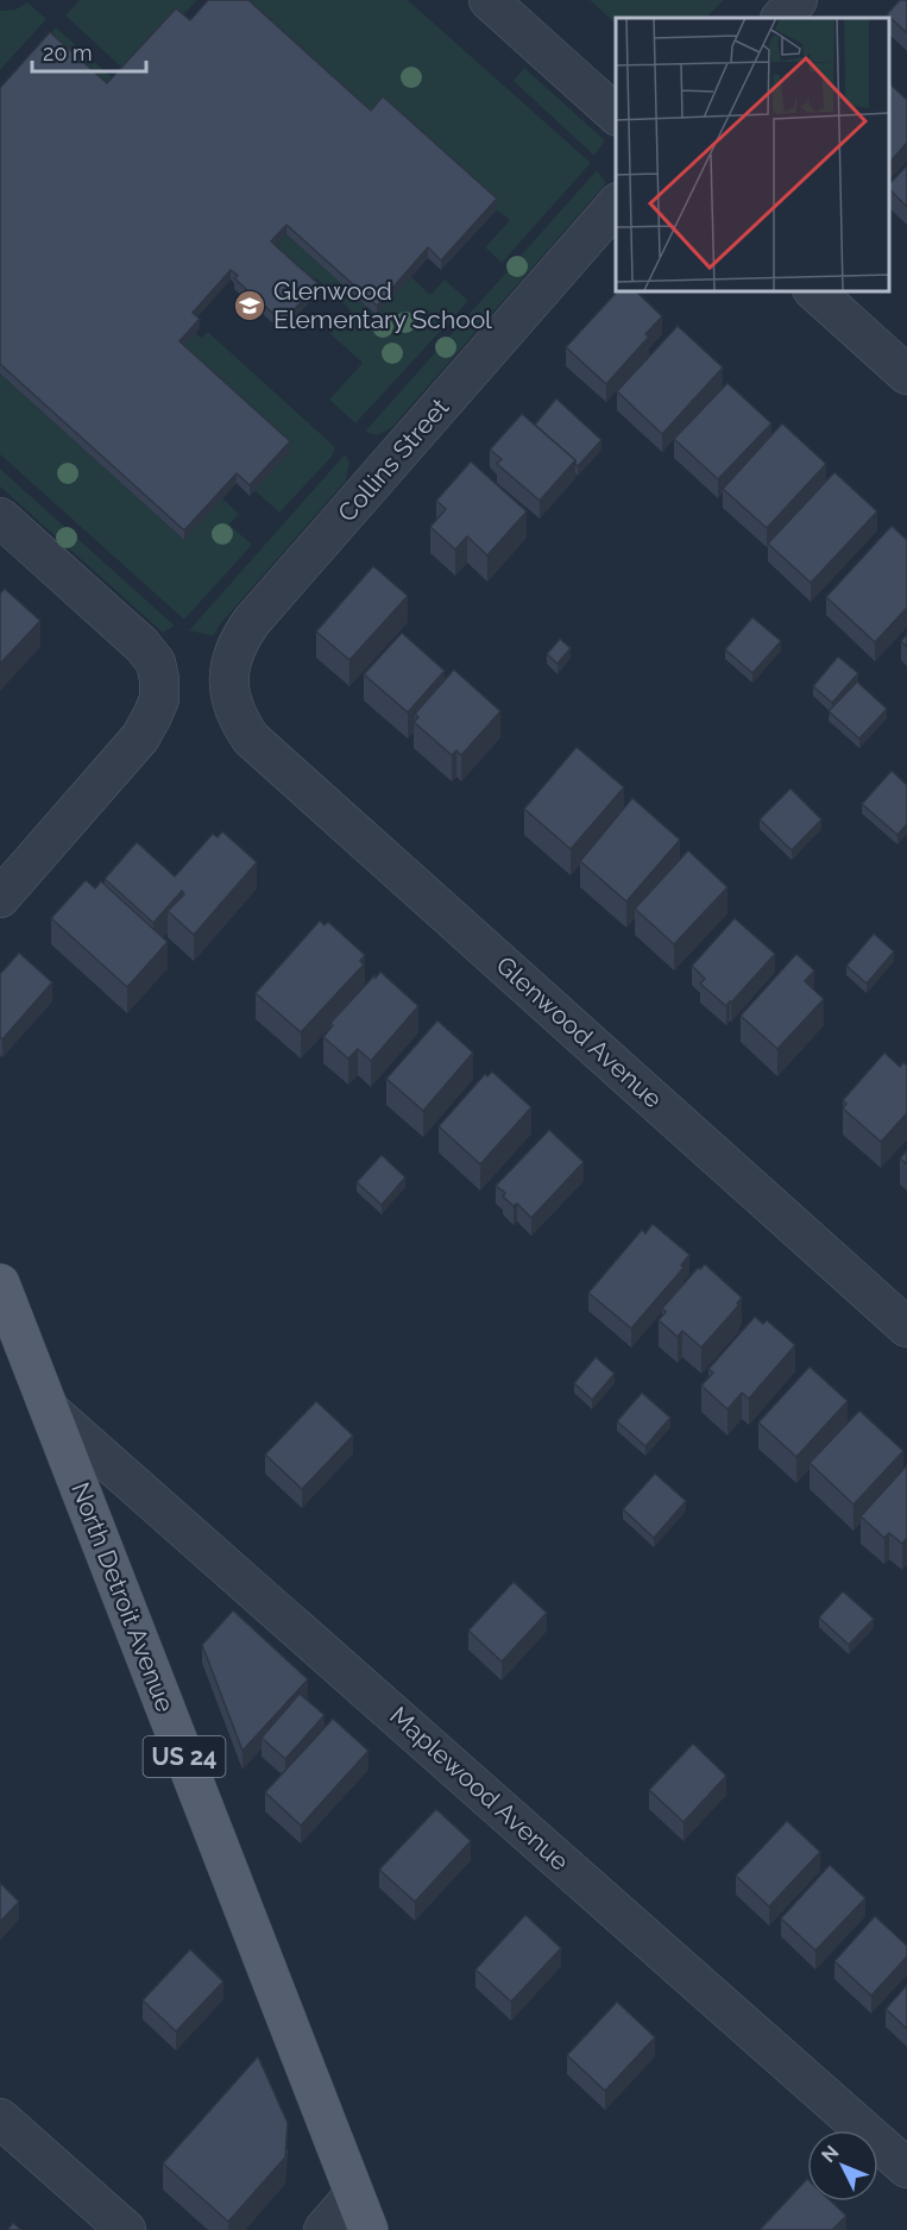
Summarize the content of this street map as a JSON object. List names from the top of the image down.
{
  "streets": {
    "main road": ["North Detroit Avenue", "US 24"],
    "street": ["Collins Street", "Glenwood Avenue", "Maplewood Avenue"]
  },
  "crossings": [
    ["Collins Street", "Glenwood Avenue"],
    ["North Detroit Avenue", "Maplewood Avenue"]
  ],
  "places": {
    "school or university": ["Glenwood Elementary School"]
  },
  "scale_bar": "20 m",
  "north": "top left"
}
